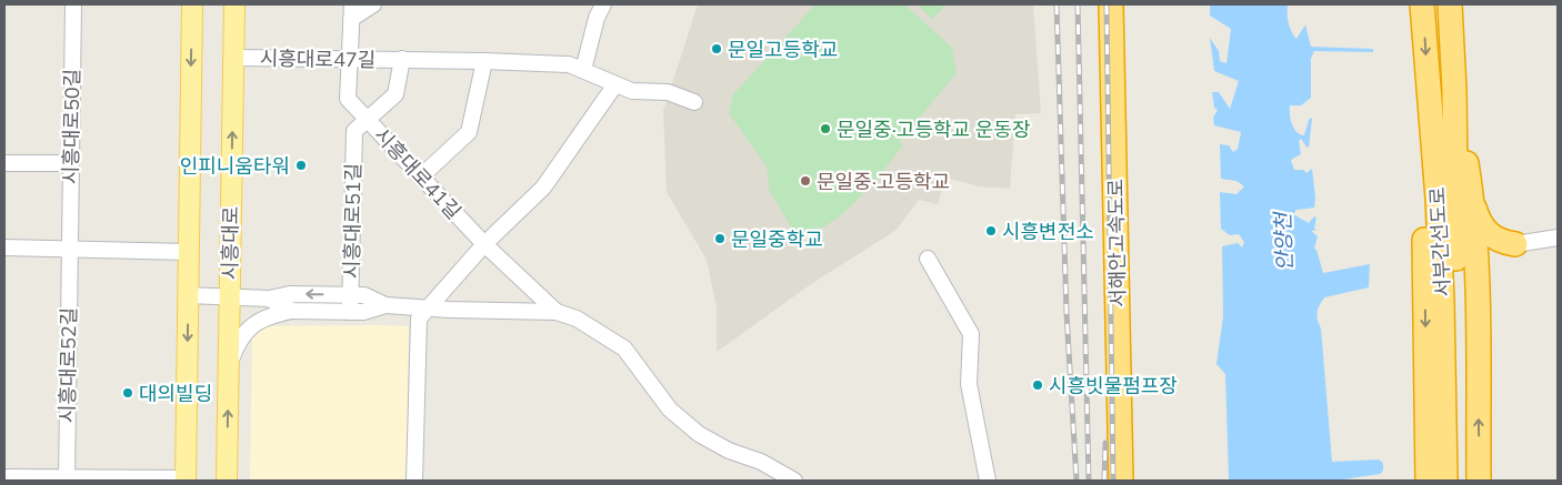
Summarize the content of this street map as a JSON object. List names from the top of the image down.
{
  "streets": {
    "highway": ["서부간선도로", "서해안고속도로"],
    "main road": ["시흥대로"],
    "street": [
      "시흥대로47길",
      "시흥대로50길",
      "시흥대로41길",
      "시흥대로51길",
      "시흥대로52길"
    ]
  },
  "crossings": [
    ["시흥대로47길", "시흥대로41길"],
    ["시흥대로47길", "시흥대로51길"],
    ["시흥대로47길", "시흥대로"],
    ["시흥대로50길", "시흥대로52길"],
    ["시흥대로41길", "시흥대로51길"],
    ["시흥대로51길", "시흥대로"]
  ],
  "water": ["안양천"],
  "places": [
    "문일고등학교",
    "문일중·고등학교 운동장",
    "인피니움타워",
    "문일중·고등학교",
    "시흥변전소",
    "문일중학교",
    "시흥빗물펌프장",
    "대의빌딩"
  ]
}
